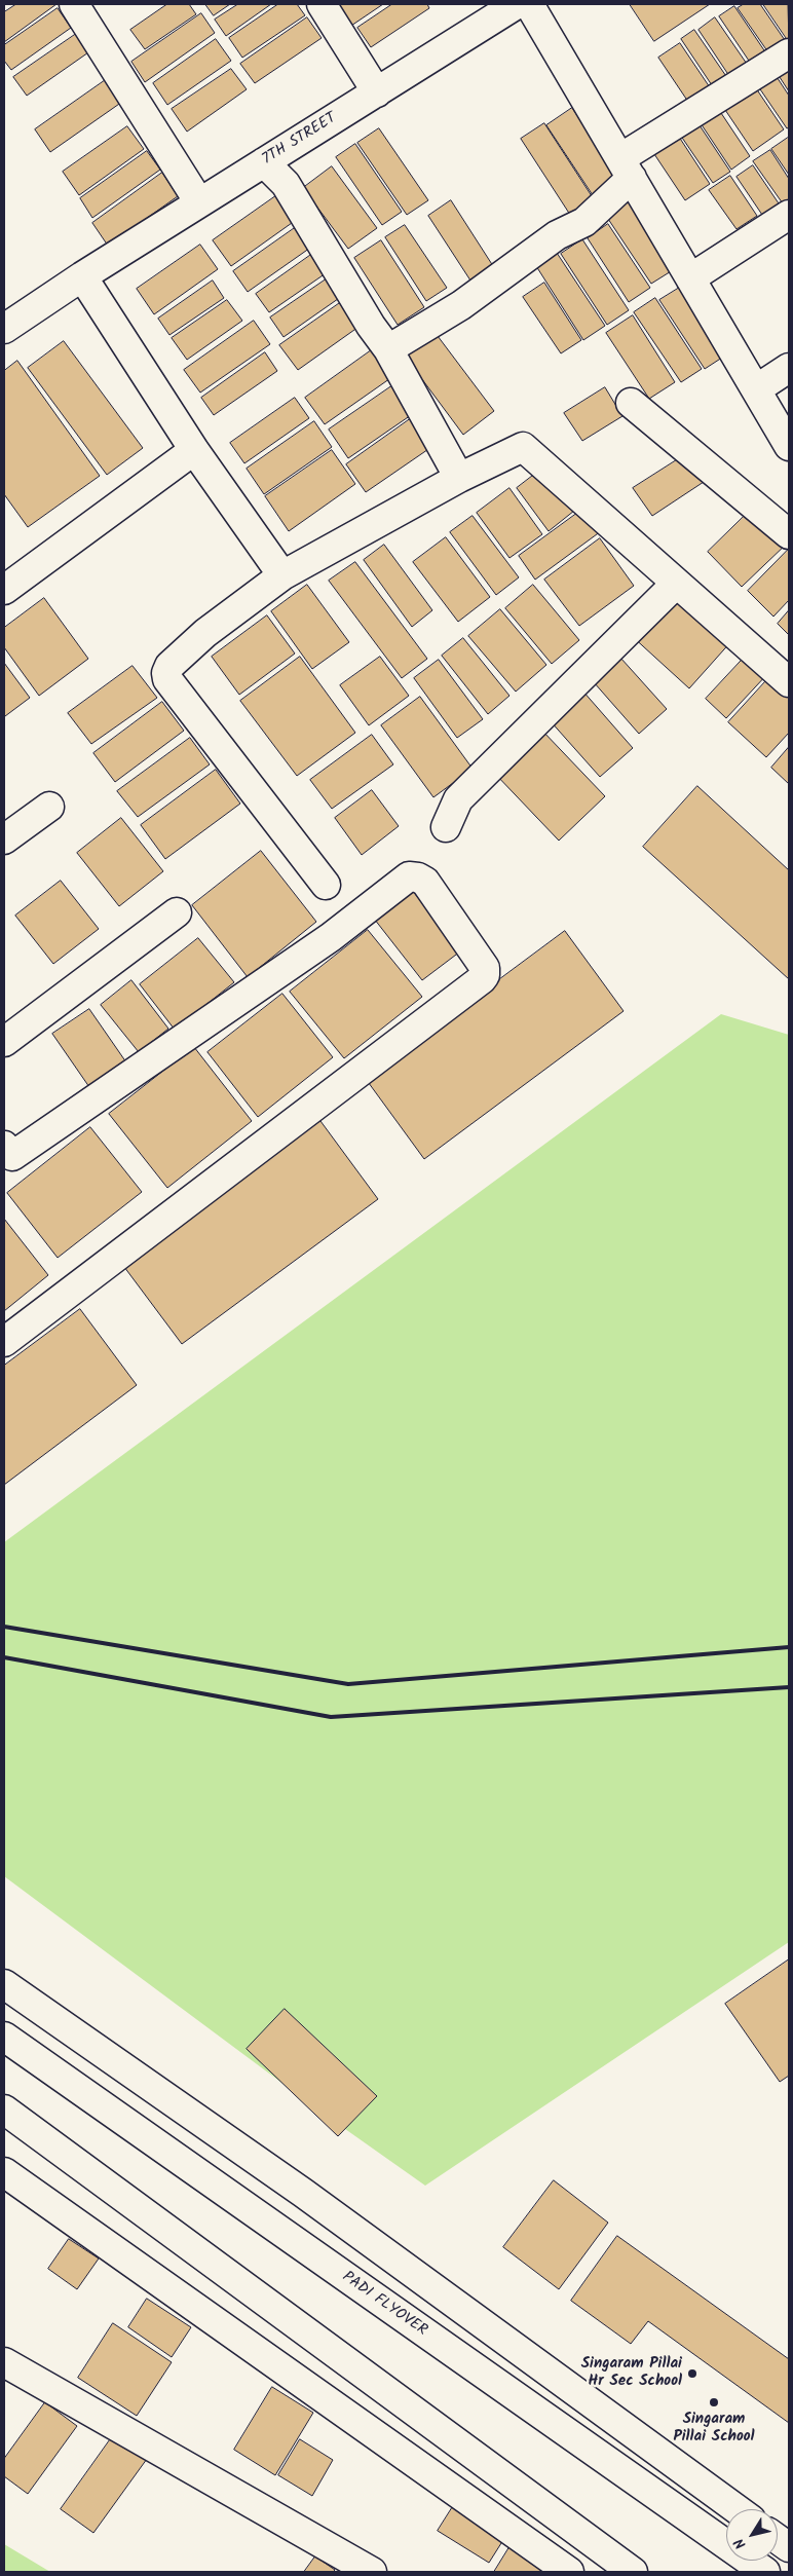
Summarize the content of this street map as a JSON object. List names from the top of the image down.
{
  "streets": {
    "street": ["7TH STREET", "PADI FLYOVER"]
  },
  "places": ["Singaram Pillai Hr Sec School", "Singaram Pillai School"],
  "north": "bottom left"
}
